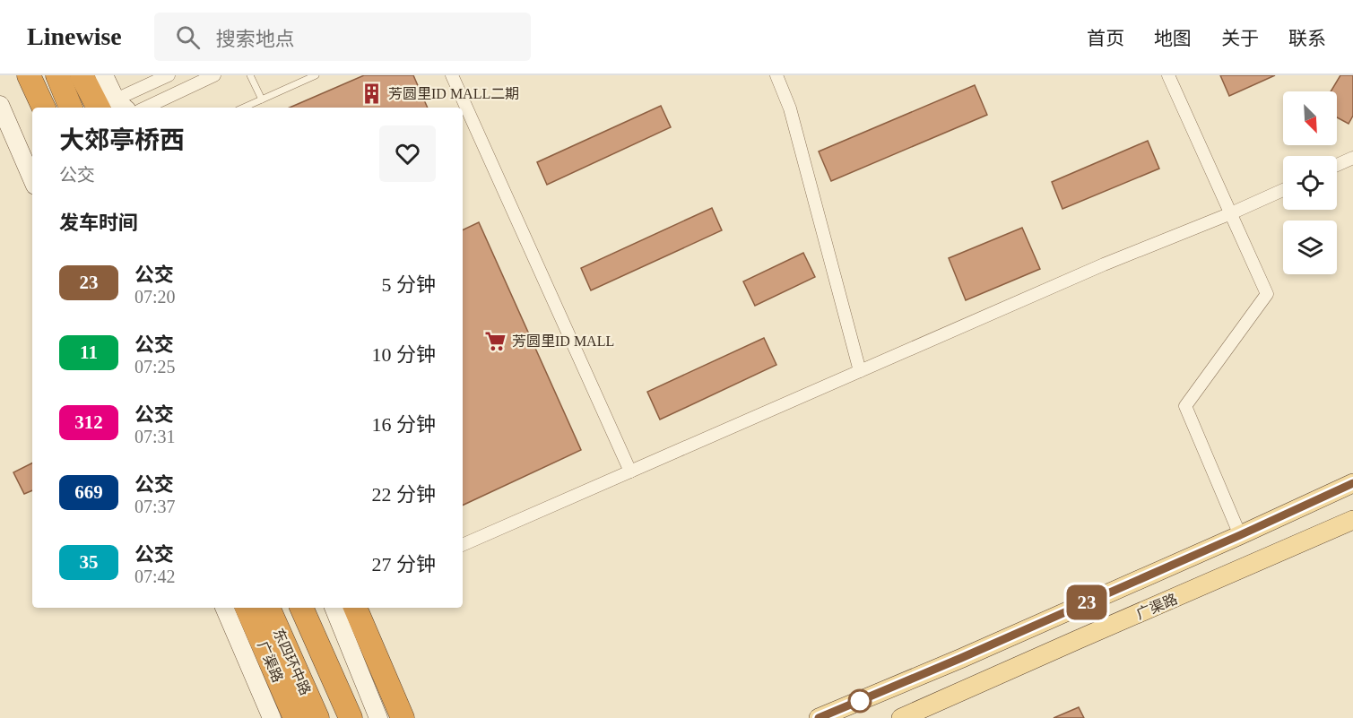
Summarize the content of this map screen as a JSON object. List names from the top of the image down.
{
  "streets": {
    "highway": ["广渠路", "东四环中路"]
  },
  "places": {
    "building": ["芳圆里ID MALL二期"],
    "supermarket": ["芳圆里ID MALL"]
  },
  "lines": ["bus line 23"],
  "north": "bottom right",
  "page": {
    "header": "Linewise",
    "search": "搜索地点",
    "nav": [
      "首页",
      "地图",
      "关于",
      "联系"
    ],
    "on_map": "23",
    "heading": [
      ["大郊亭桥西", "公交"],
      "发车时间"
    ],
    "list": [
      {
        "mark": "23",
        "name": "公交",
        "note": "07:20",
        "value": "5 分钟"
      },
      {
        "mark": "11",
        "name": "公交",
        "note": "07:25",
        "value": "10 分钟"
      },
      {
        "mark": "312",
        "name": "公交",
        "note": "07:31",
        "value": "16 分钟"
      },
      {
        "mark": "669",
        "name": "公交",
        "note": "07:37",
        "value": "22 分钟"
      },
      {
        "mark": "35",
        "name": "公交",
        "note": "07:42",
        "value": "27 分钟"
      }
    ]
  }
}
